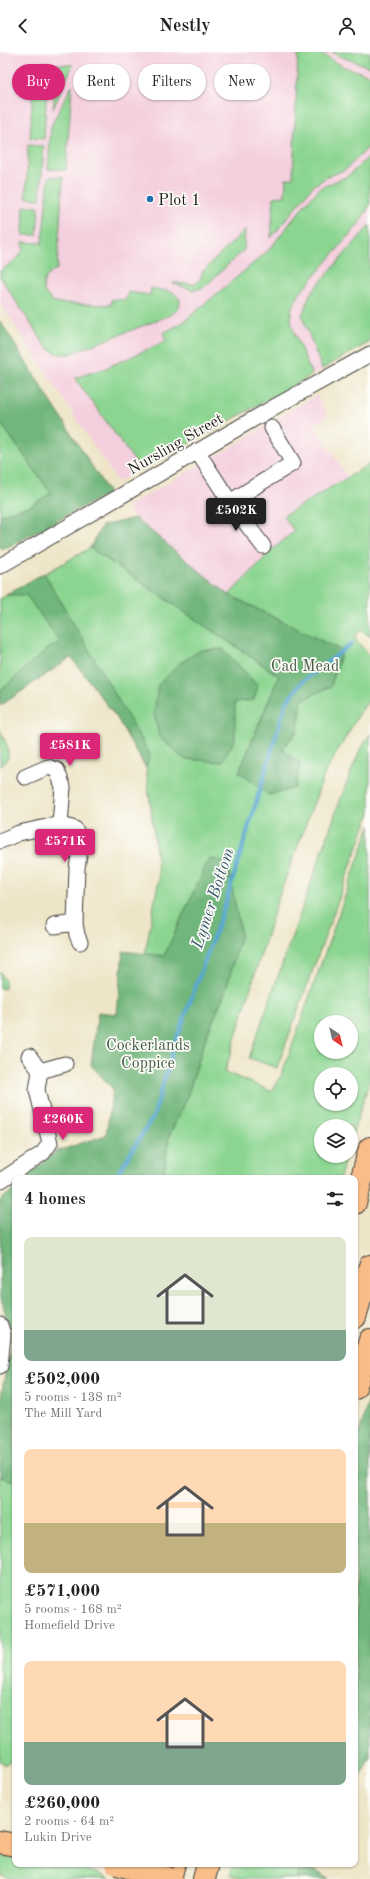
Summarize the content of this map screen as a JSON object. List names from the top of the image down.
{
  "streets": {
    "street": ["Nursling Street"]
  },
  "water": ["Lymer Bottom"],
  "parks": ["Cad Mead", "Cockerlands Coppice"],
  "places": ["Plot 1"],
  "north": "bottom right",
  "page": {
    "header": "Nestly",
    "chip": [
      "Buy",
      "Rent",
      "Filters",
      "New"
    ],
    "price": [
      "£502K",
      "£581K",
      "£571K",
      "£260K"
    ],
    "heading": "4 homes",
    "list": [
      {
        "name": "£502,000",
        "note": "5 rooms · 138 m² · The Mill Yard"
      },
      {
        "name": "£571,000",
        "note": "5 rooms · 168 m² · Homefield Drive"
      },
      {
        "name": "£260,000",
        "note": "2 rooms · 64 m² · Lukin Drive"
      }
    ]
  }
}
